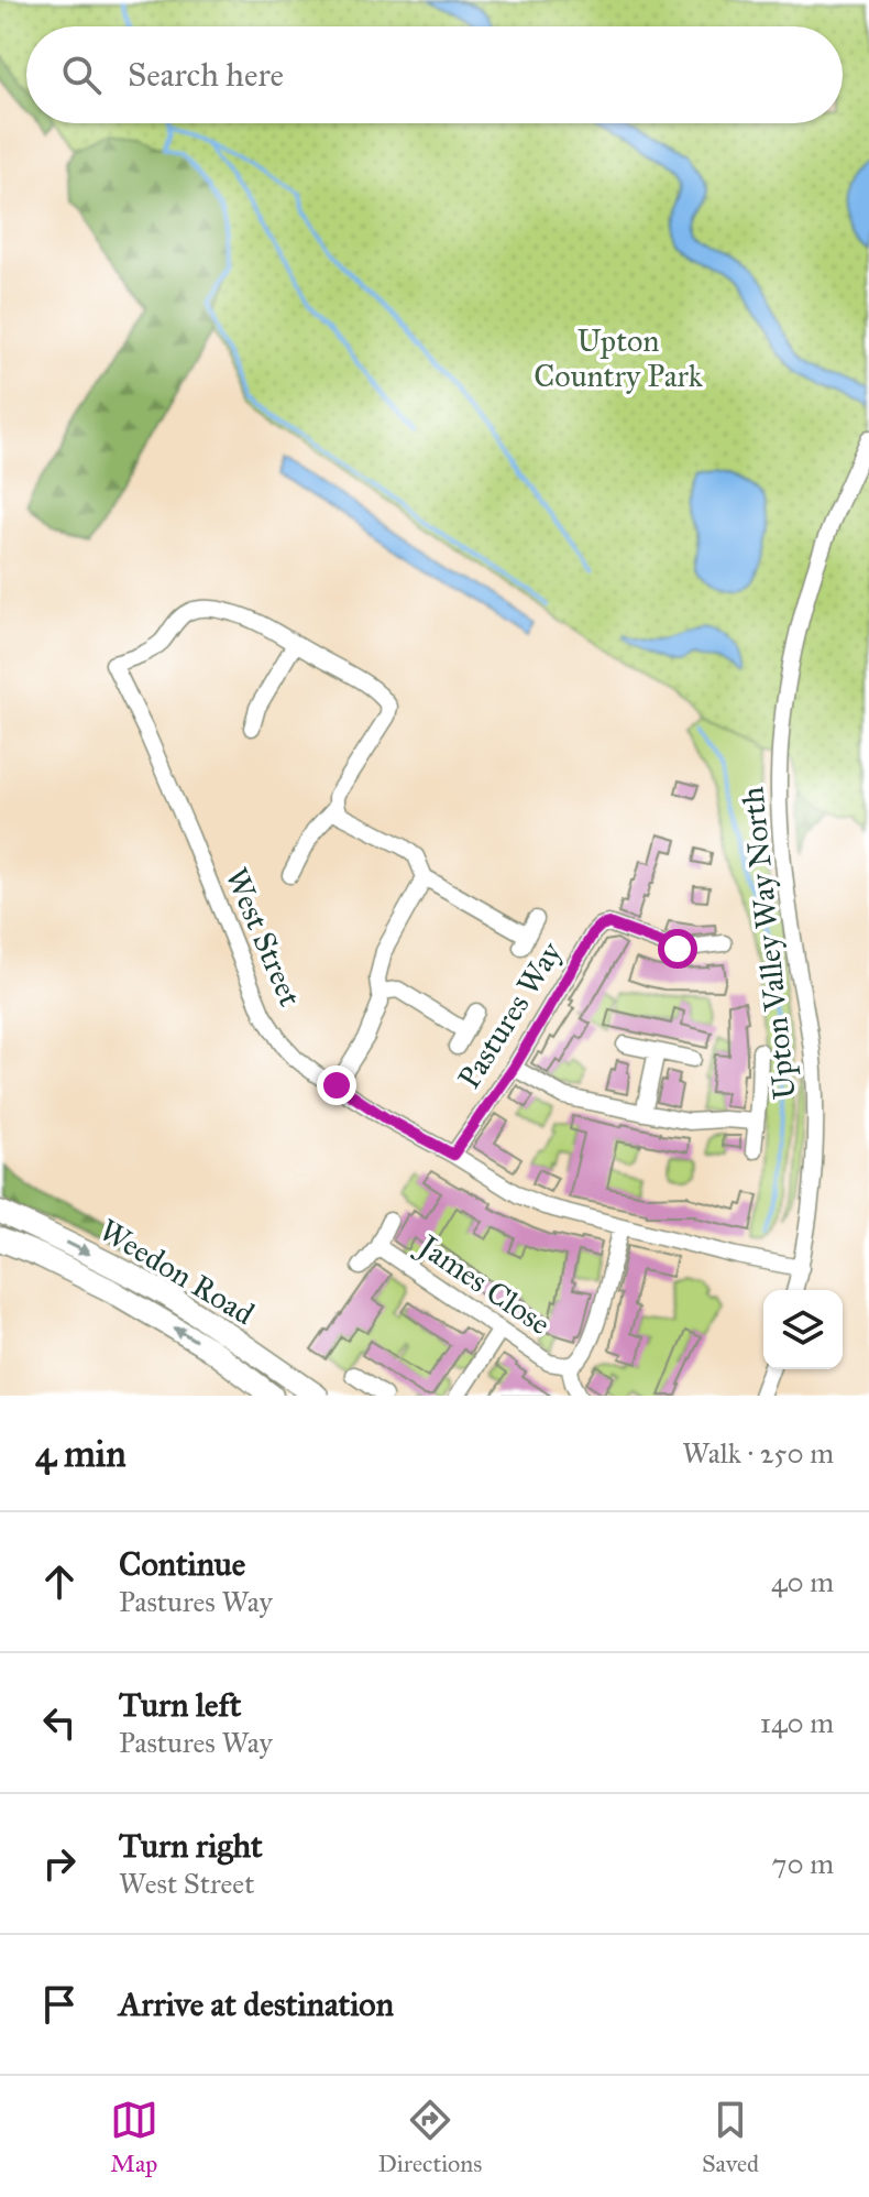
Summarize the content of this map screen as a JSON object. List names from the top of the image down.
{
  "streets": {
    "highway": ["Weedon Road"],
    "street": [
      "West Street",
      "Upton Valley Way North",
      "Pastures Way",
      "James Close"
    ]
  },
  "crossings": [
    ["West Street", "Upton Valley Way North"],
    ["West Street", "Pastures Way"],
    ["West Street", "James Close"]
  ],
  "parks": ["Upton Country Park"],
  "page": {
    "search": "Search here",
    "heading": ["4 min", "Walk · 250 m"],
    "list": [
      ["Continue", "Pastures Way", "40 m"],
      ["Turn left", "Pastures Way", "140 m"],
      ["Turn right", "West Street", "70 m"],
      "Arrive at destination"
    ],
    "nav": ["Map", "Directions", "Saved"]
  }
}
